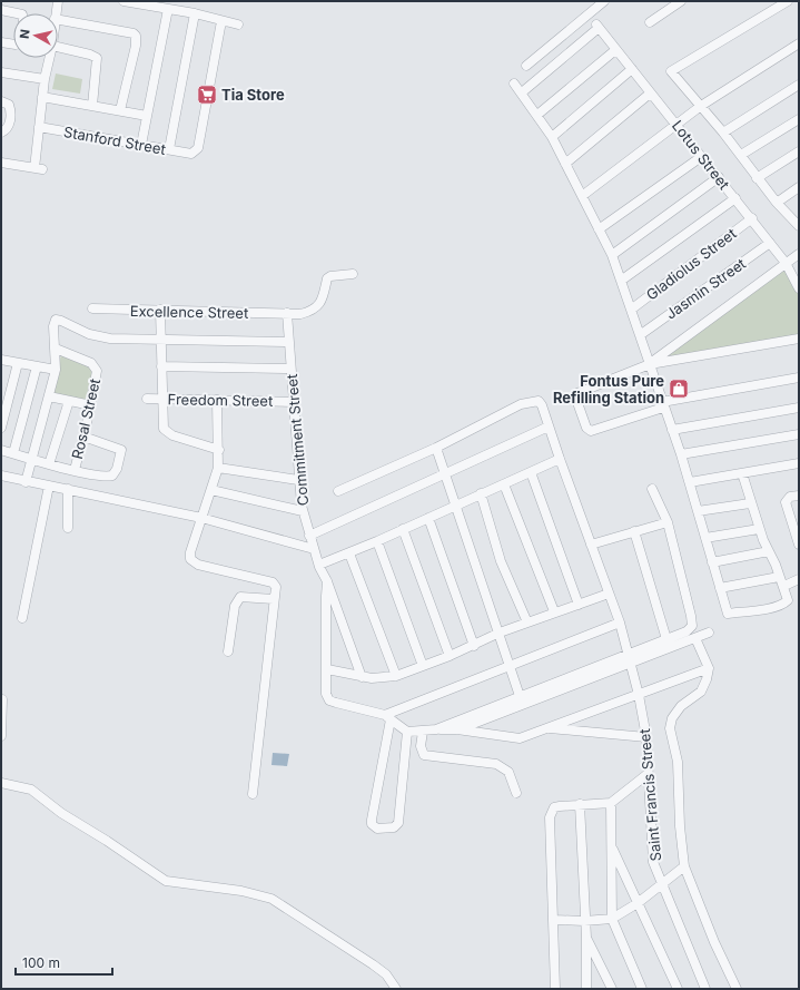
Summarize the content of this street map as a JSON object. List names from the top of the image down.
{
  "streets": {
    "street": [
      "Stanford Street",
      "Lotus Street",
      "Gladiolus Street",
      "Jasmin Street",
      "Excellence Street",
      "Freedom Street",
      "Rosal Street",
      "Commitment Street",
      "Saint Francis Street"
    ]
  },
  "crossings": [
    ["Lotus Street", "Gladiolus Street"],
    ["Lotus Street", "Jasmin Street"],
    ["Excellence Street", "Commitment Street"],
    ["Freedom Street", "Commitment Street"]
  ],
  "places": {
    "supermarket": ["Tia Store"],
    "shop": ["Fontus Pure Refilling Station"]
  },
  "scale_bar": "100 m",
  "north": "left"
}
